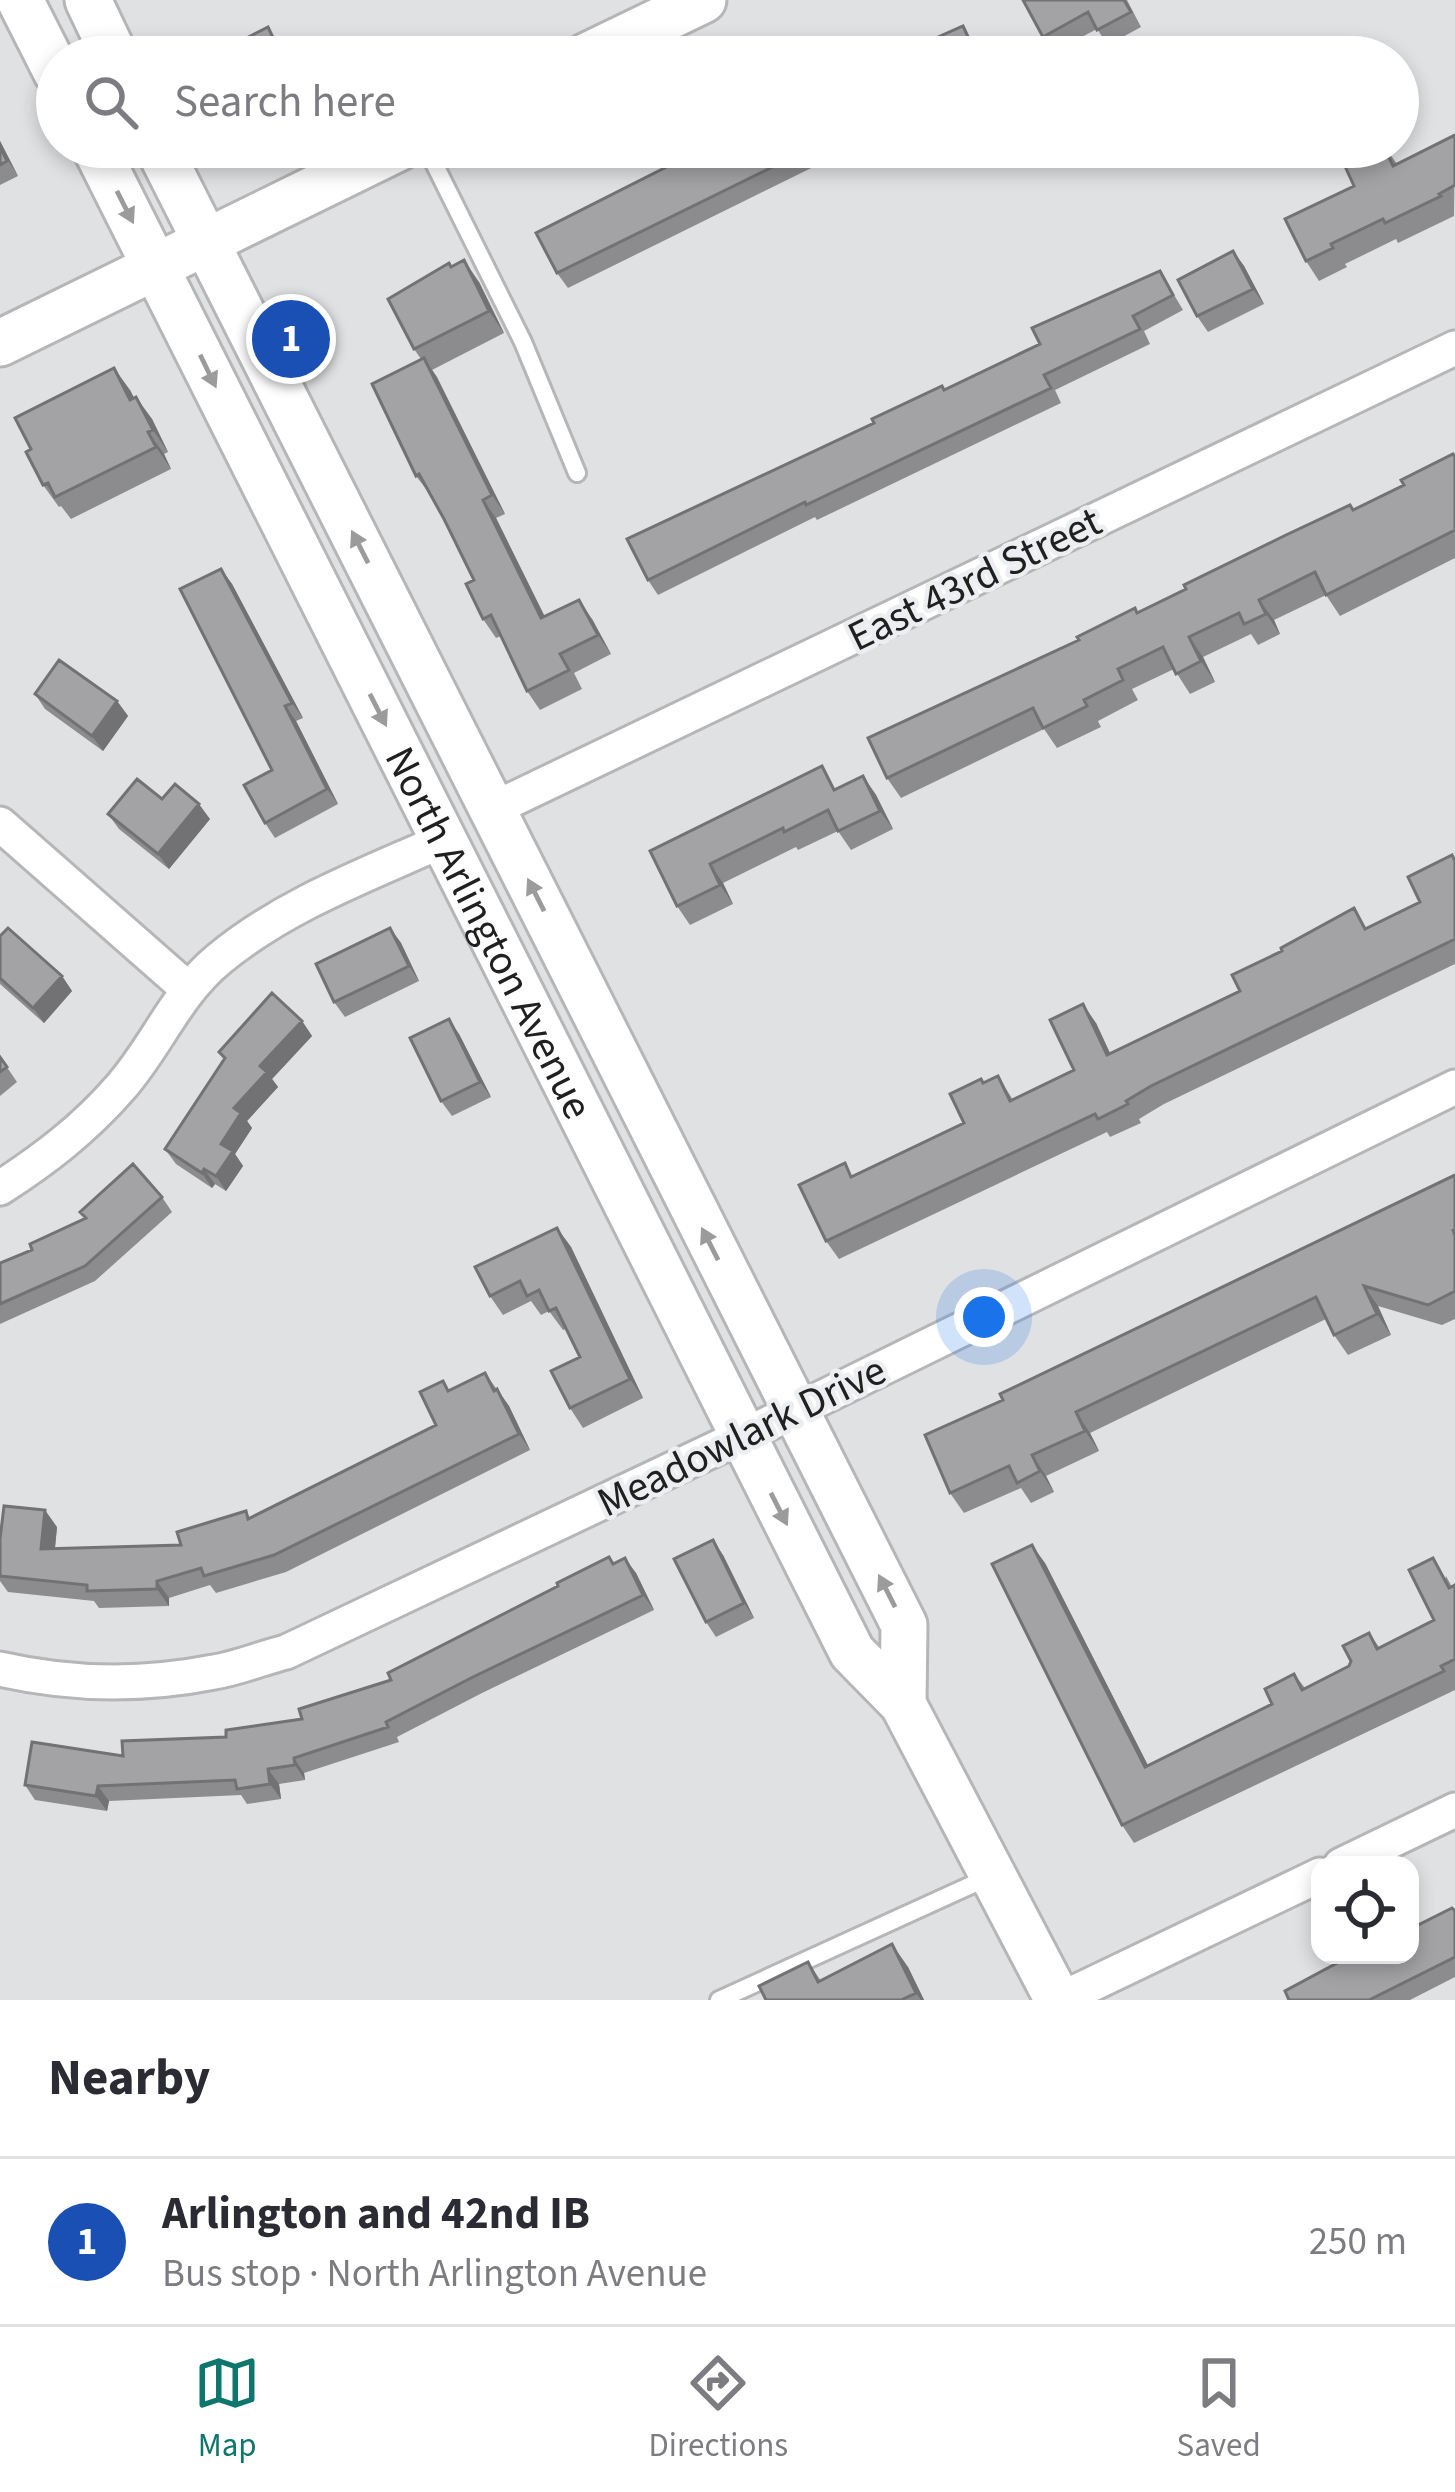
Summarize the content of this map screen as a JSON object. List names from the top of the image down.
{
  "streets": {
    "main road": ["North Arlington Avenue"],
    "street": ["East 43rd Street", "Meadowlark Drive"]
  },
  "crossings": [
    ["East 43rd Street", "North Arlington Avenue"],
    ["North Arlington Avenue", "Meadowlark Drive"]
  ],
  "page": {
    "search": "Search here",
    "pins": "1",
    "heading": "Nearby",
    "list": [
      {
        "mark": "1",
        "name": "Arlington and 42nd IB",
        "note": "Bus stop · North Arlington Avenue",
        "value": "250 m"
      }
    ],
    "nav": ["Map", "Directions", "Saved"]
  }
}
